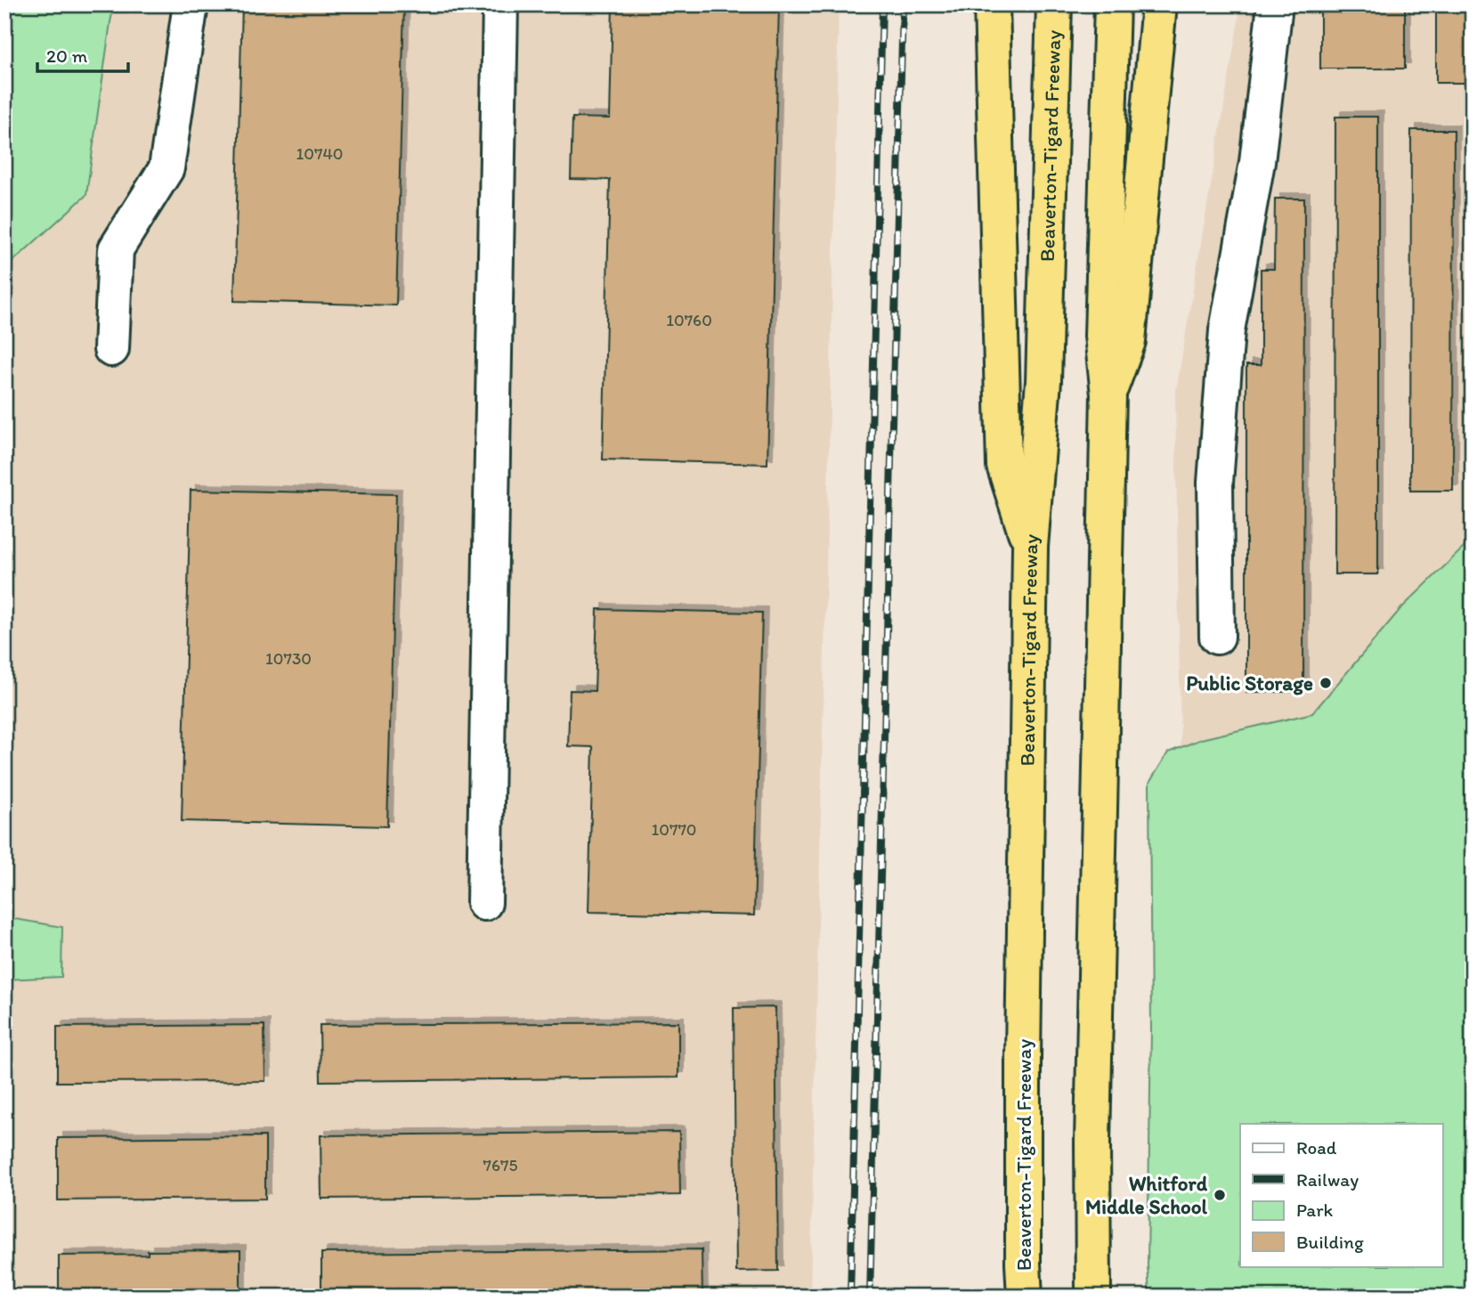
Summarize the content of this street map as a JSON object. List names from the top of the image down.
{
  "streets": {
    "highway": ["Beaverton-Tigard Freeway"]
  },
  "places": ["Public Storage", "Whitford Middle School"],
  "house_numbers": [
    "10740",
    "10760",
    "10730",
    "10770",
    "7675"
  ],
  "legend": [
    "Road",
    "Railway",
    "Park",
    "Building"
  ],
  "scale_bar": "20 m"
}
